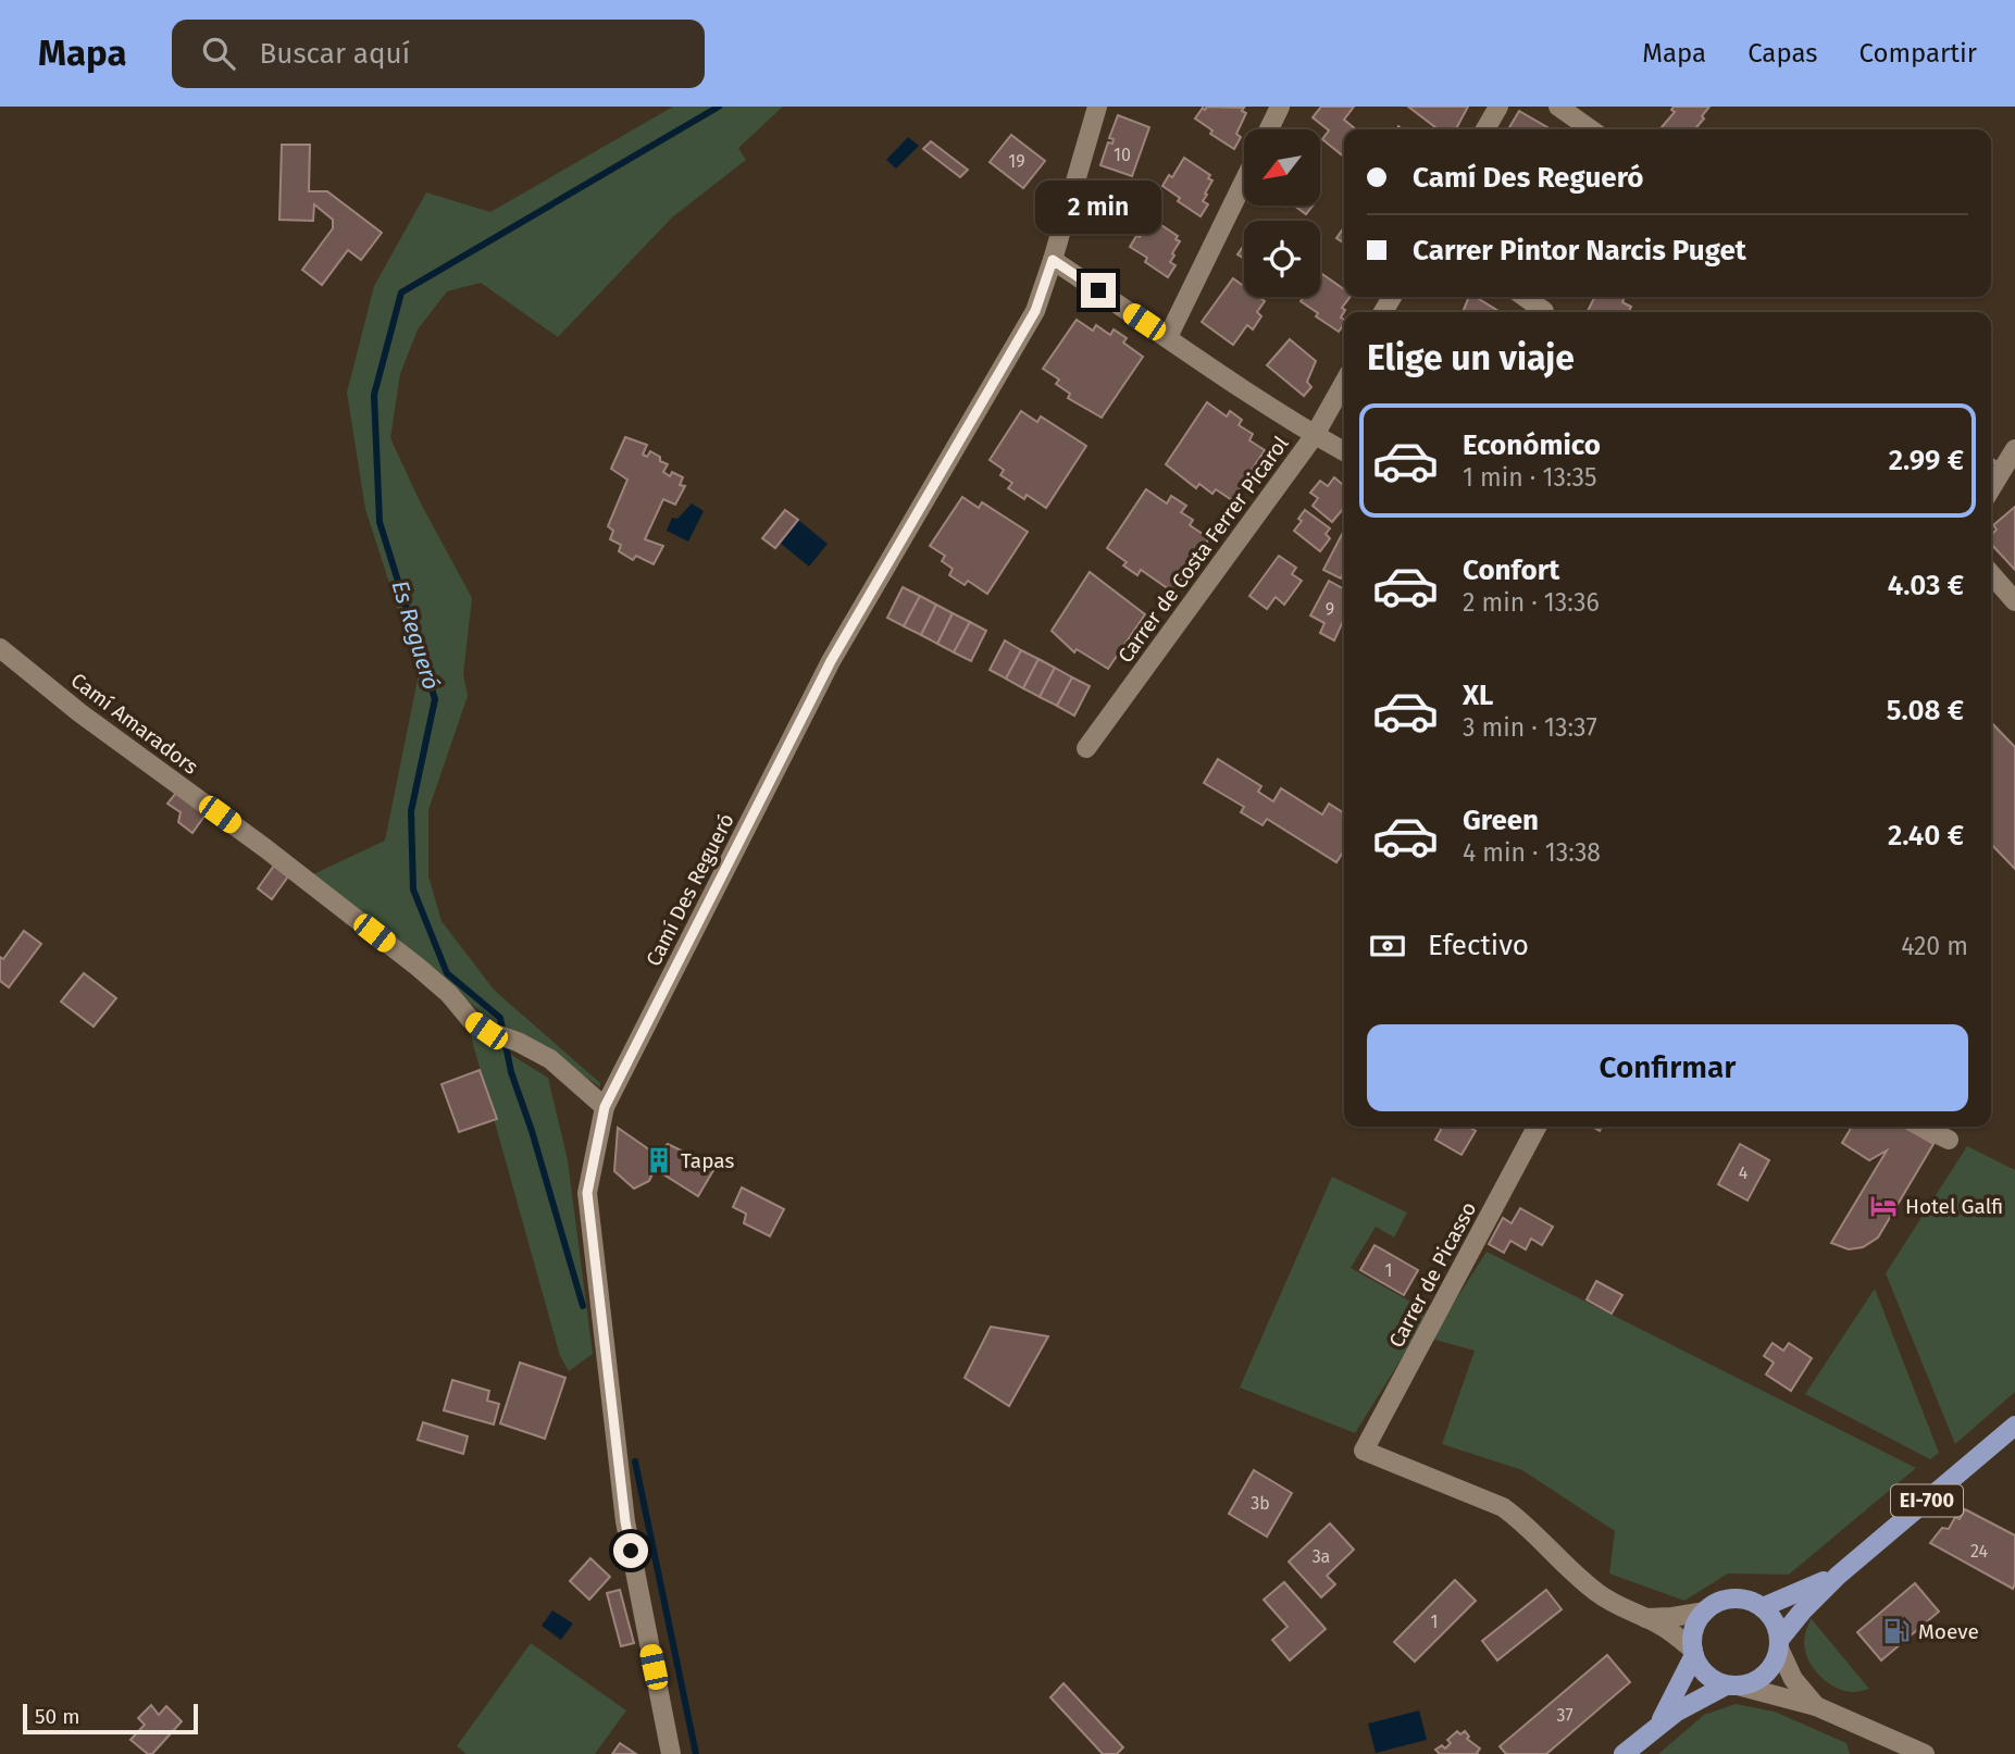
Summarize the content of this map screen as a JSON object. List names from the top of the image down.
{
  "streets": {
    "main road": ["EI-700"],
    "street": [
      "Carrer de Costa Ferrer Picarol",
      "Camí Amaradors",
      "Camí Des Regueró",
      "Carrer de Picasso"
    ]
  },
  "crossings": [
    ["Camí Amaradors", "Camí Des Regueró"]
  ],
  "water": ["Es Regueró"],
  "places": {
    "building": ["Tapas"],
    "hotel": ["Hotel Galfi"],
    "fuel station": ["Moeve"]
  },
  "house_numbers": [
    "10",
    "19",
    "9",
    "4",
    "1",
    "3b",
    "24",
    "3a",
    "1",
    "37"
  ],
  "scale_bar": "50 m",
  "north": "bottom left",
  "page": {
    "header": "Mapa",
    "search": "Buscar aquí",
    "nav": ["Mapa", "Capas", "Compartir"],
    "banner": ["Camí Des Regueró", "Carrer Pintor Narcis Puget"],
    "bubble": "2 min",
    "heading": "Elige un viaje",
    "list": [
      {
        "name": "Económico",
        "note": "1 min · 13:35",
        "value": "2.99 €"
      },
      {
        "name": "Confort",
        "note": "2 min · 13:36",
        "value": "4.03 €"
      },
      {
        "name": "XL",
        "note": "3 min · 13:37",
        "value": "5.08 €"
      },
      {
        "name": "Green",
        "note": "4 min · 13:38",
        "value": "2.40 €"
      }
    ],
    "pay": ["Efectivo", "420 m"],
    "buttons": "Confirmar",
    "scale": "50 m"
  }
}
